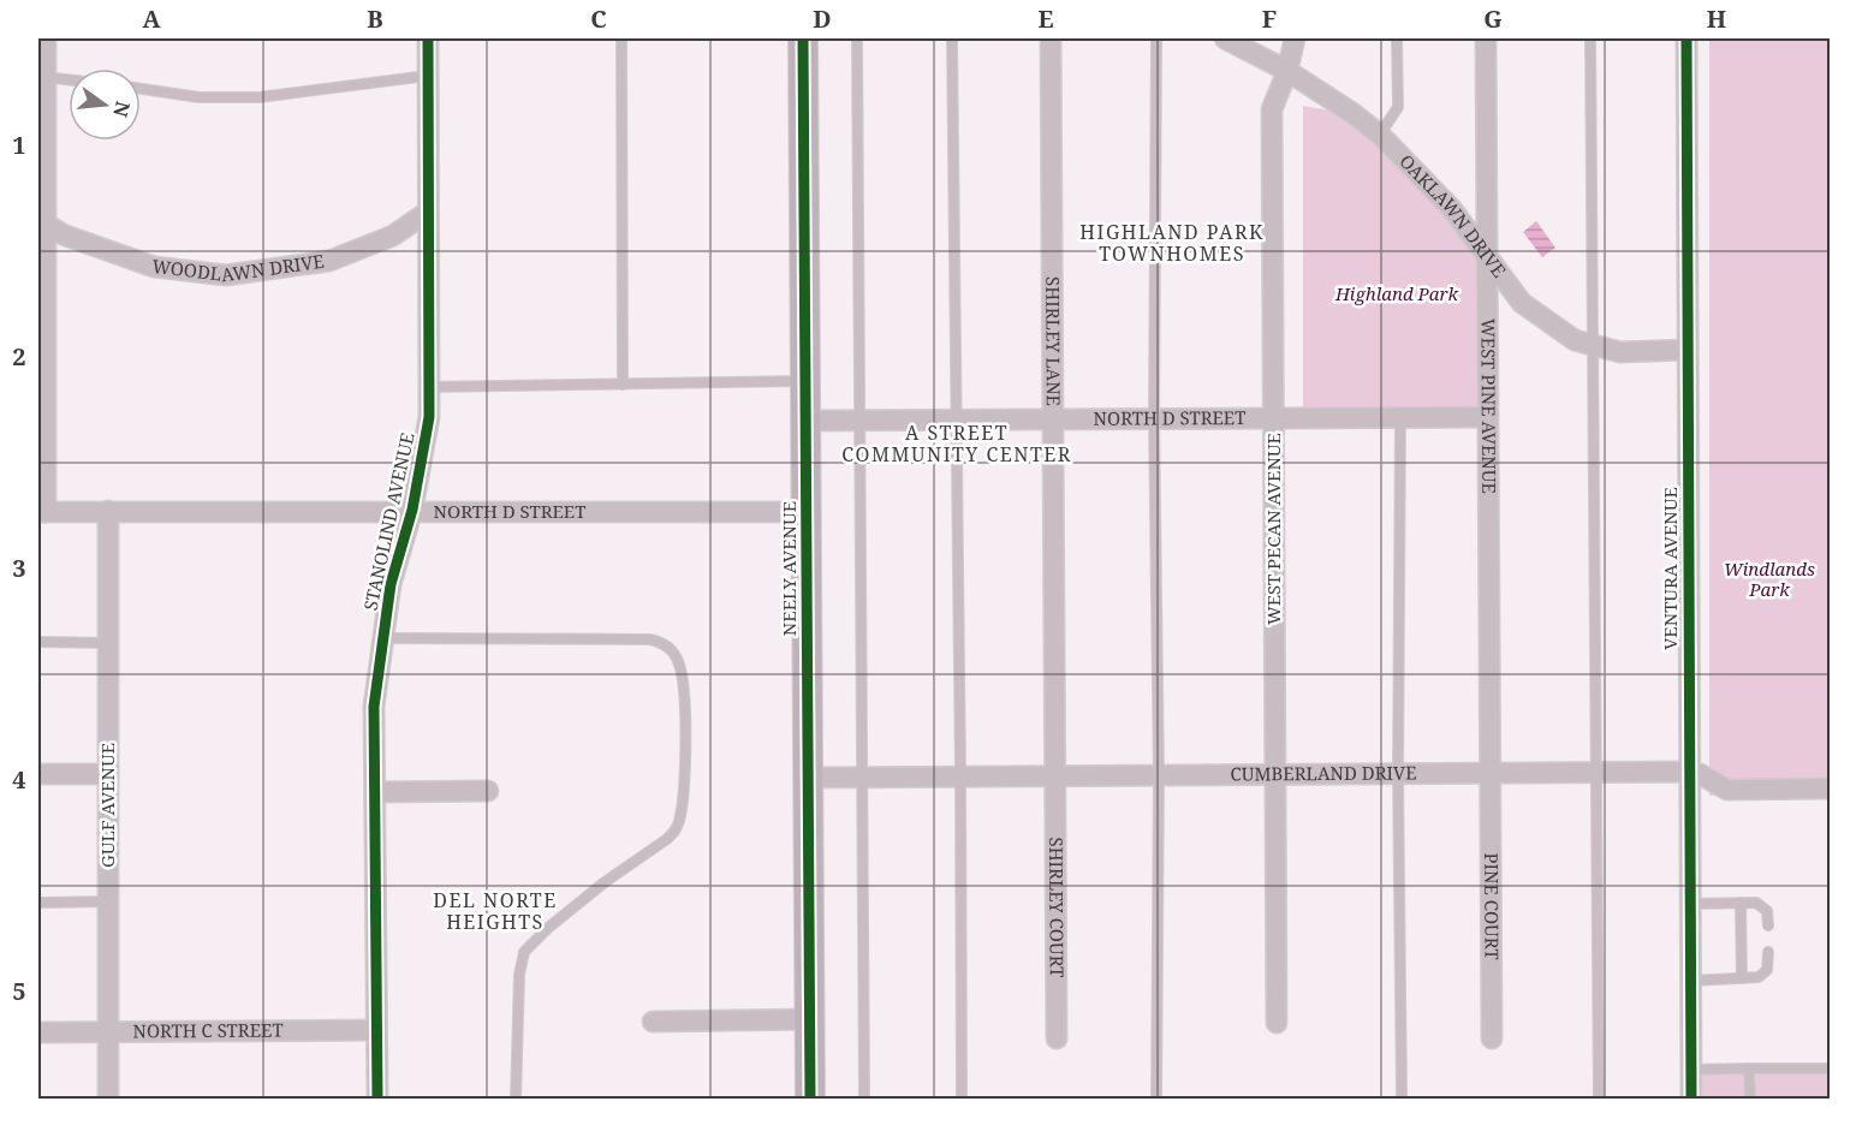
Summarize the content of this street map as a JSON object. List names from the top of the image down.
{
  "streets": {
    "street": [
      "OAKLAWN DRIVE",
      "WOODLAWN DRIVE",
      "SHIRLEY LANE",
      "WEST PINE AVENUE",
      "NORTH D STREET",
      "STANOLIND AVENUE",
      "WEST PECAN AVENUE",
      "NEELY AVENUE",
      "VENTURA AVENUE",
      "CUMBERLAND DRIVE",
      "GULF AVENUE",
      "SHIRLEY COURT",
      "PINE COURT",
      "NORTH C STREET"
    ]
  },
  "crossings": [
    ["OAKLAWN DRIVE", "WEST PINE AVENUE"],
    ["OAKLAWN DRIVE", "WEST PECAN AVENUE"],
    ["OAKLAWN DRIVE", "VENTURA AVENUE"],
    ["WOODLAWN DRIVE", "STANOLIND AVENUE"],
    ["SHIRLEY LANE", "NORTH D STREET"],
    ["SHIRLEY LANE", "CUMBERLAND DRIVE"],
    ["SHIRLEY LANE", "SHIRLEY COURT"],
    ["WEST PINE AVENUE", "NORTH D STREET"],
    ["WEST PINE AVENUE", "CUMBERLAND DRIVE"],
    ["WEST PINE AVENUE", "PINE COURT"],
    ["NORTH D STREET", "STANOLIND AVENUE"],
    ["NORTH D STREET", "WEST PECAN AVENUE"],
    ["NORTH D STREET", "NEELY AVENUE"],
    ["NORTH D STREET", "GULF AVENUE"],
    ["STANOLIND AVENUE", "NORTH C STREET"],
    ["WEST PECAN AVENUE", "CUMBERLAND DRIVE"],
    ["NEELY AVENUE", "CUMBERLAND DRIVE"],
    ["VENTURA AVENUE", "CUMBERLAND DRIVE"],
    ["CUMBERLAND DRIVE", "SHIRLEY COURT"],
    ["CUMBERLAND DRIVE", "PINE COURT"],
    ["GULF AVENUE", "NORTH C STREET"]
  ],
  "districts": ["HIGHLAND PARK TOWNHOMES", "A STREET COMMUNITY CENTER", "DEL NORTE HEIGHTS"],
  "parks": ["Highland Park", "Windlands Park"],
  "north": "right",
  "grid": {
    "columns": [
      "A",
      "B",
      "C",
      "D",
      "E",
      "F",
      "G",
      "H"
    ],
    "rows": [
      "1",
      "2",
      "3",
      "4",
      "5"
    ]
  }
}
